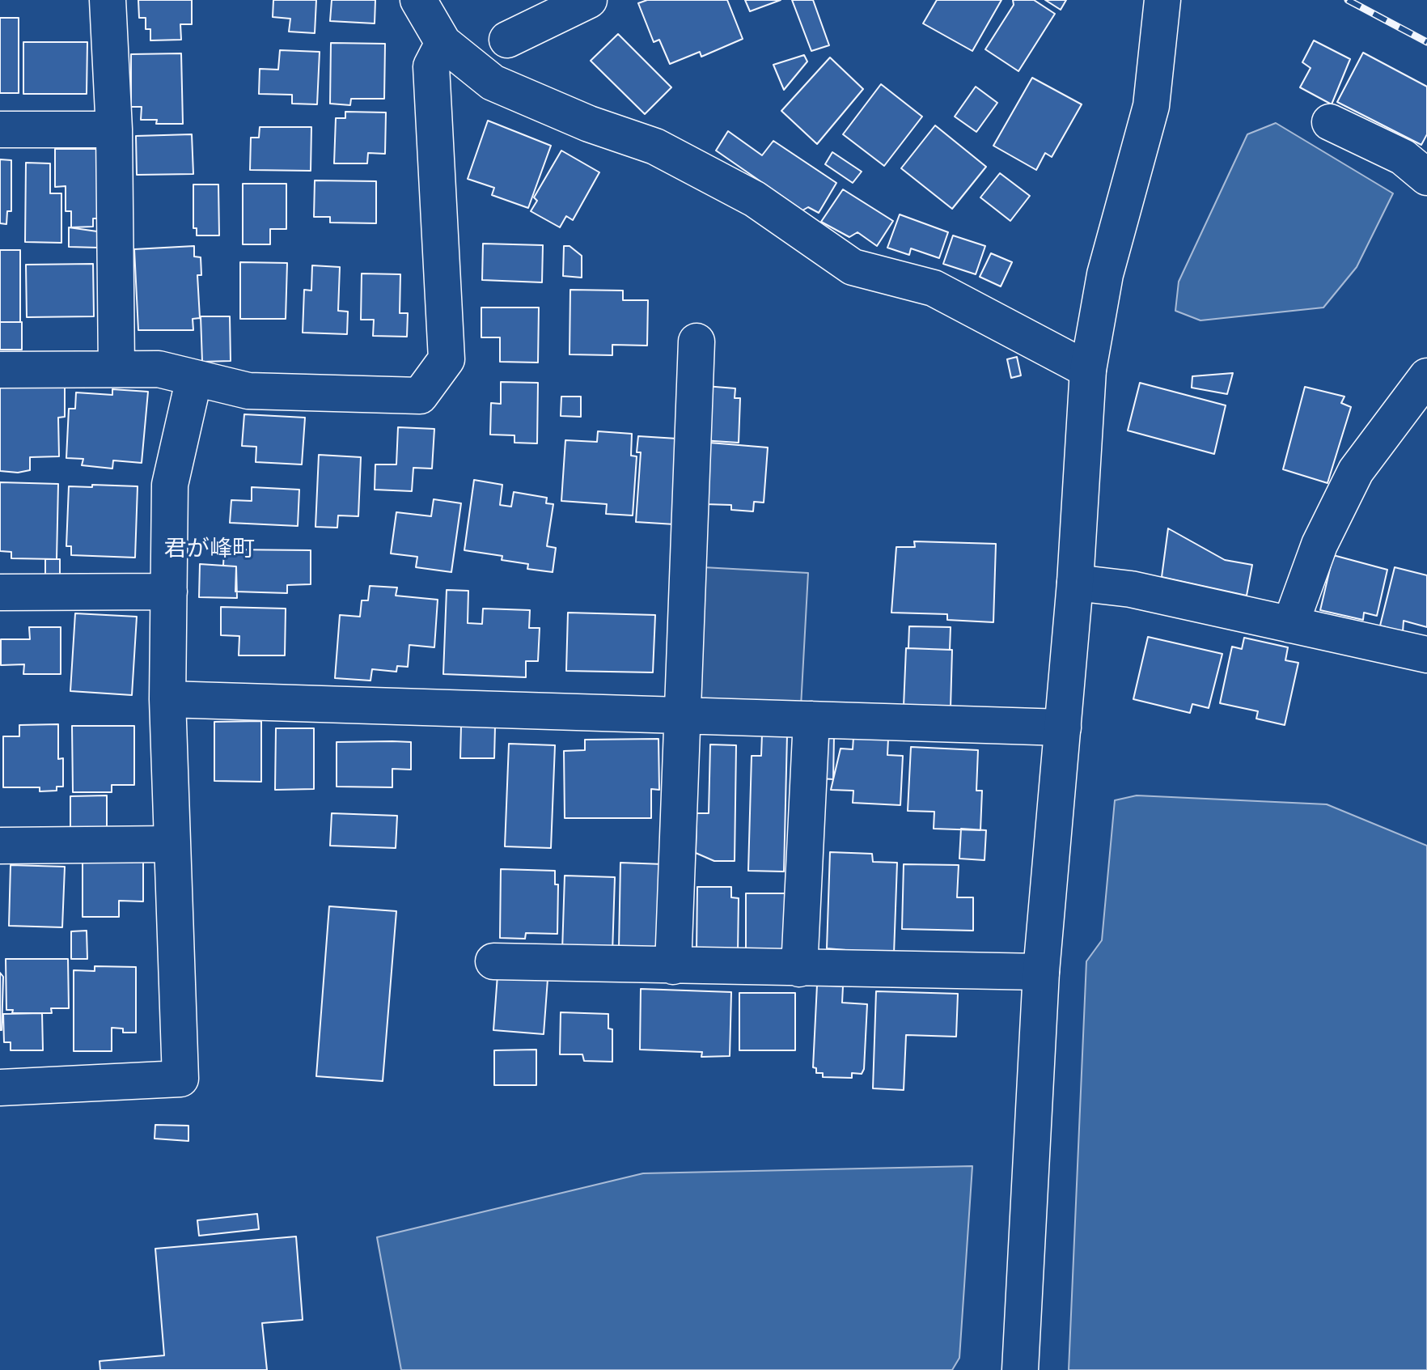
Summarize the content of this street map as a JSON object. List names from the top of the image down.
{
  "districts": ["君が峰町"]
}
